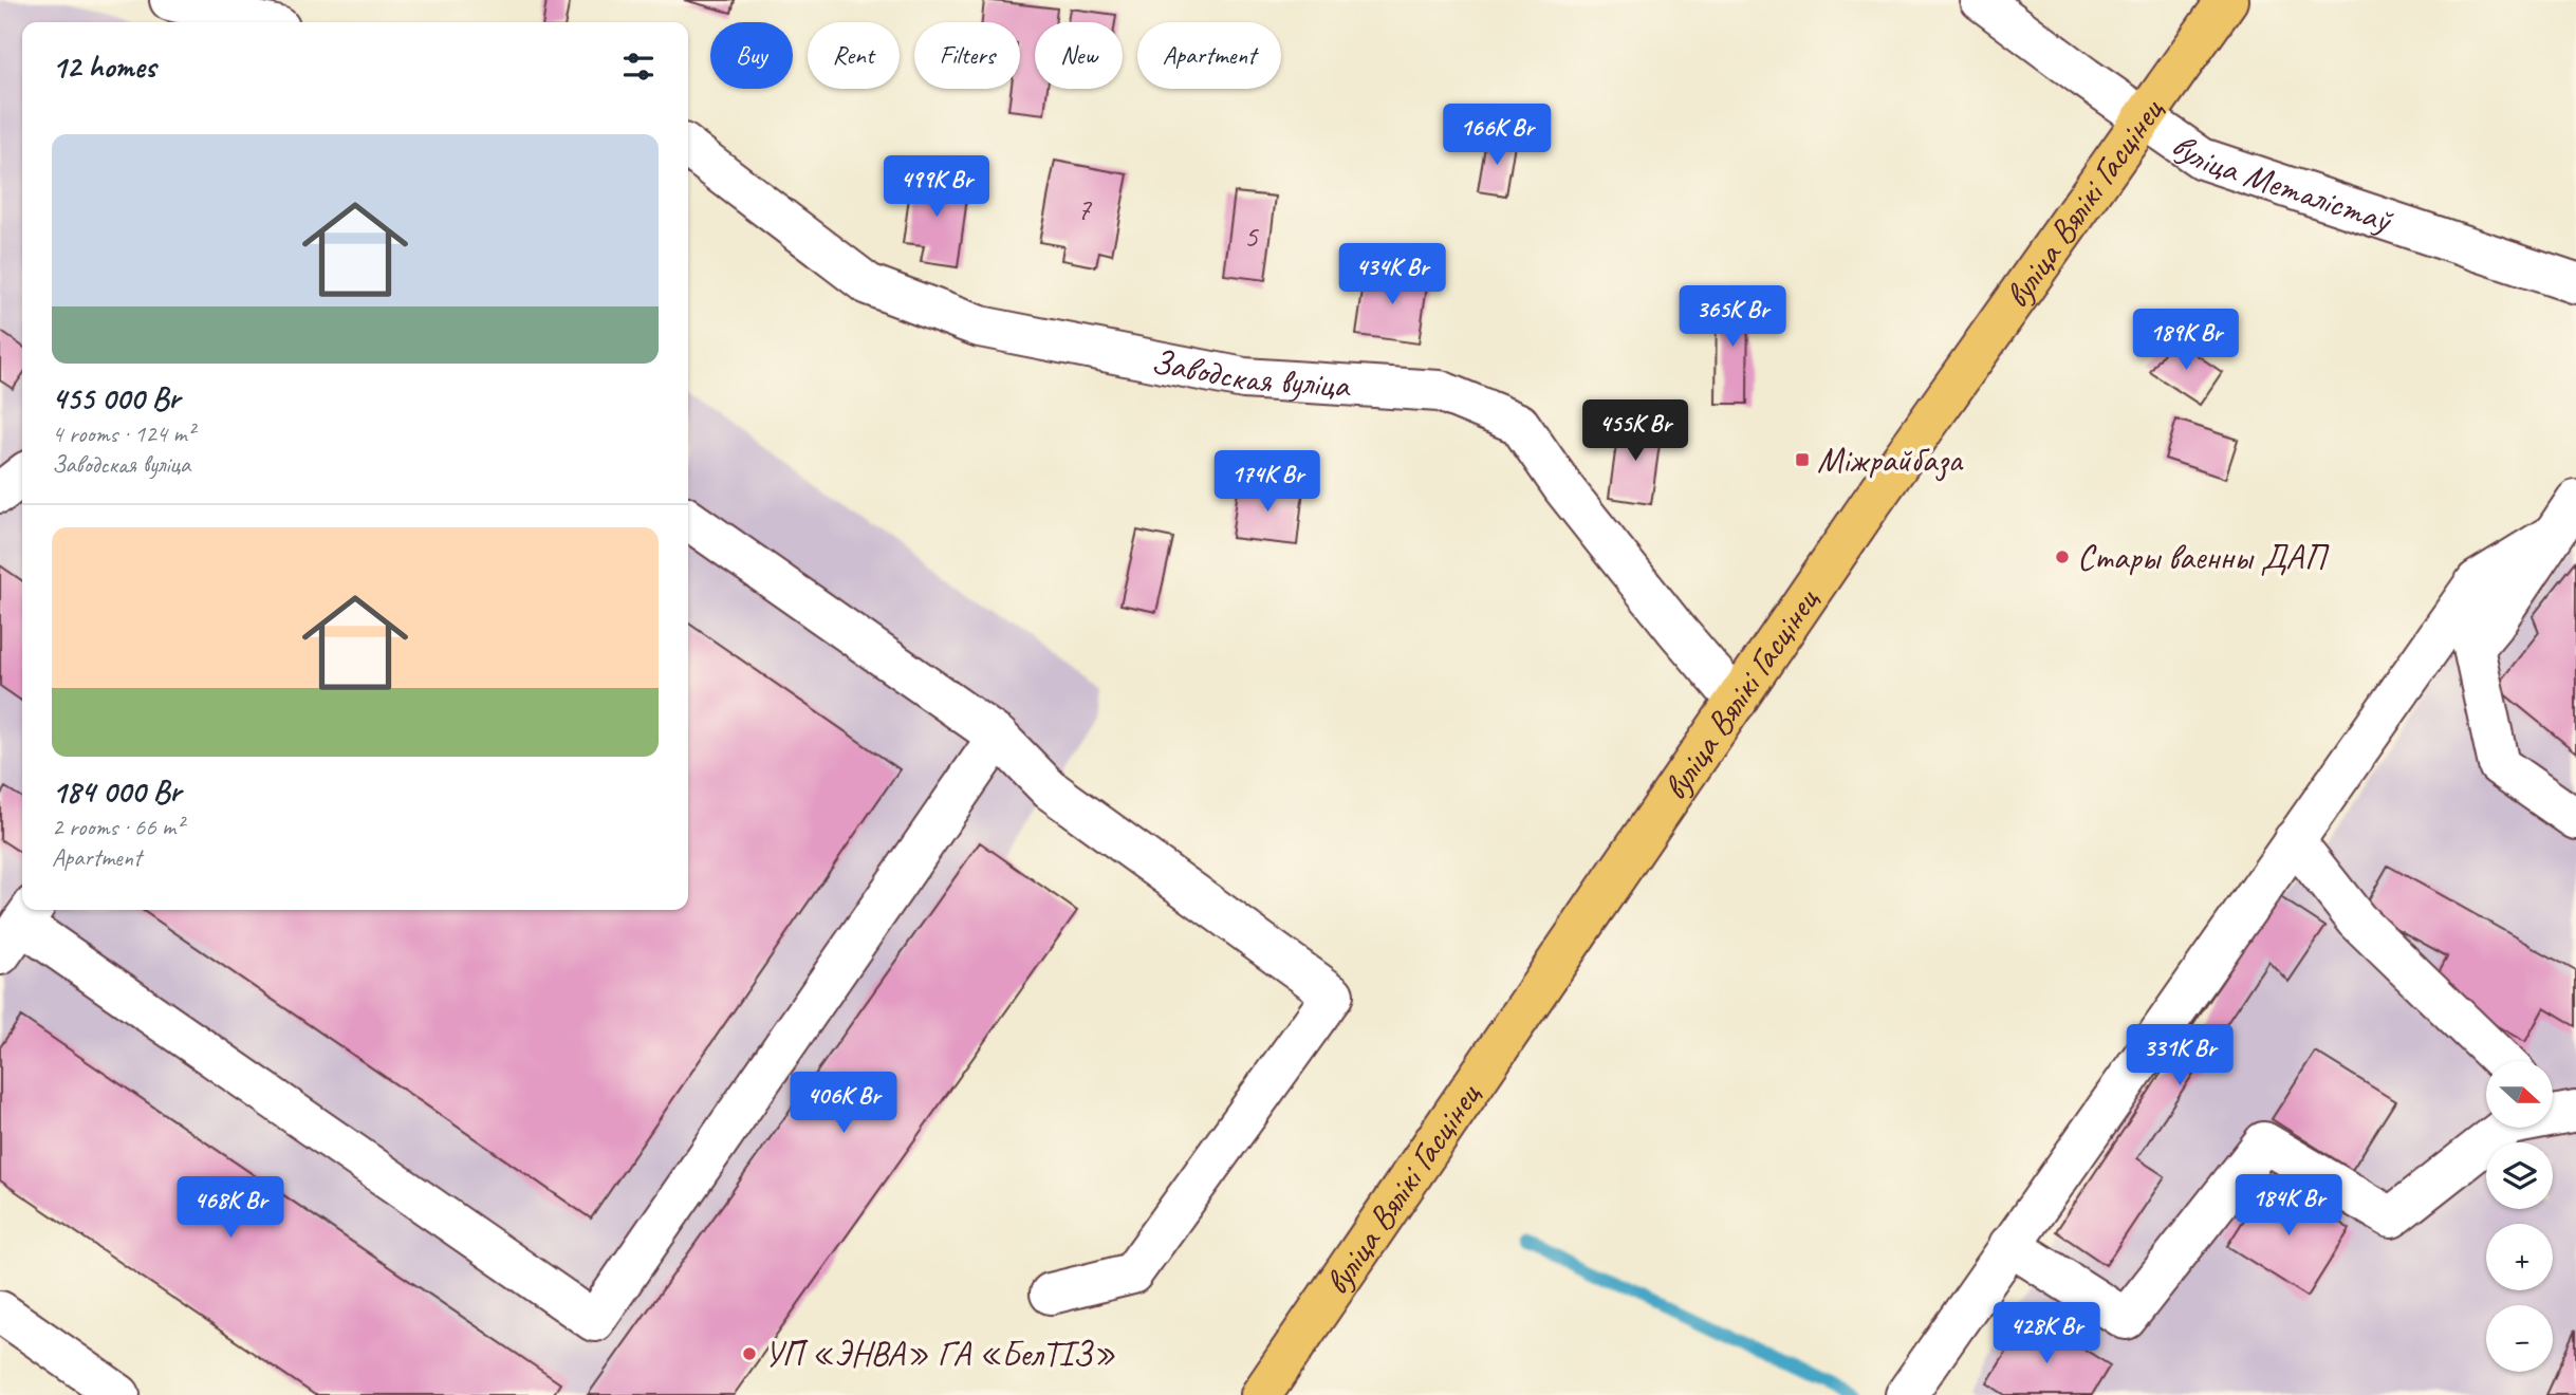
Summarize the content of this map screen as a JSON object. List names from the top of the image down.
{
  "streets": {
    "main road": ["вуліца Вялікі Гасцінец"],
    "street": ["вуліца Металістаў", "Заводская вуліца"]
  },
  "crossings": [
    ["вуліца Металістаў", "вуліца Вялікі Гасцінец"],
    ["вуліца Вялікі Гасцінец", "Заводская вуліца"]
  ],
  "places": {
    "transit": ["Міжрайбаза"],
    "other": ["Стары ваенны ДАП", "УП «ЭНВА» ГА «БелТІЗ»"]
  },
  "house_numbers": ["7", "5"],
  "north": "right",
  "page": {
    "chip": [
      "Buy",
      "Rent",
      "Filters",
      "New",
      "Apartment"
    ],
    "heading": "12 homes",
    "price": [
      "166K Br",
      "499K Br",
      "434K Br",
      "365K Br",
      "189K Br",
      "455K Br",
      "174K Br",
      "331K Br",
      "406K Br",
      "184K Br",
      "468K Br",
      "428K Br"
    ],
    "list": [
      {
        "name": "455 000 Br",
        "note": "4 rooms · 124 m² · Заводская вуліца"
      },
      {
        "name": "184 000 Br",
        "note": "2 rooms · 66 m² · Apartment"
      }
    ],
    "map_buttons": ["+", "−"]
  }
}
